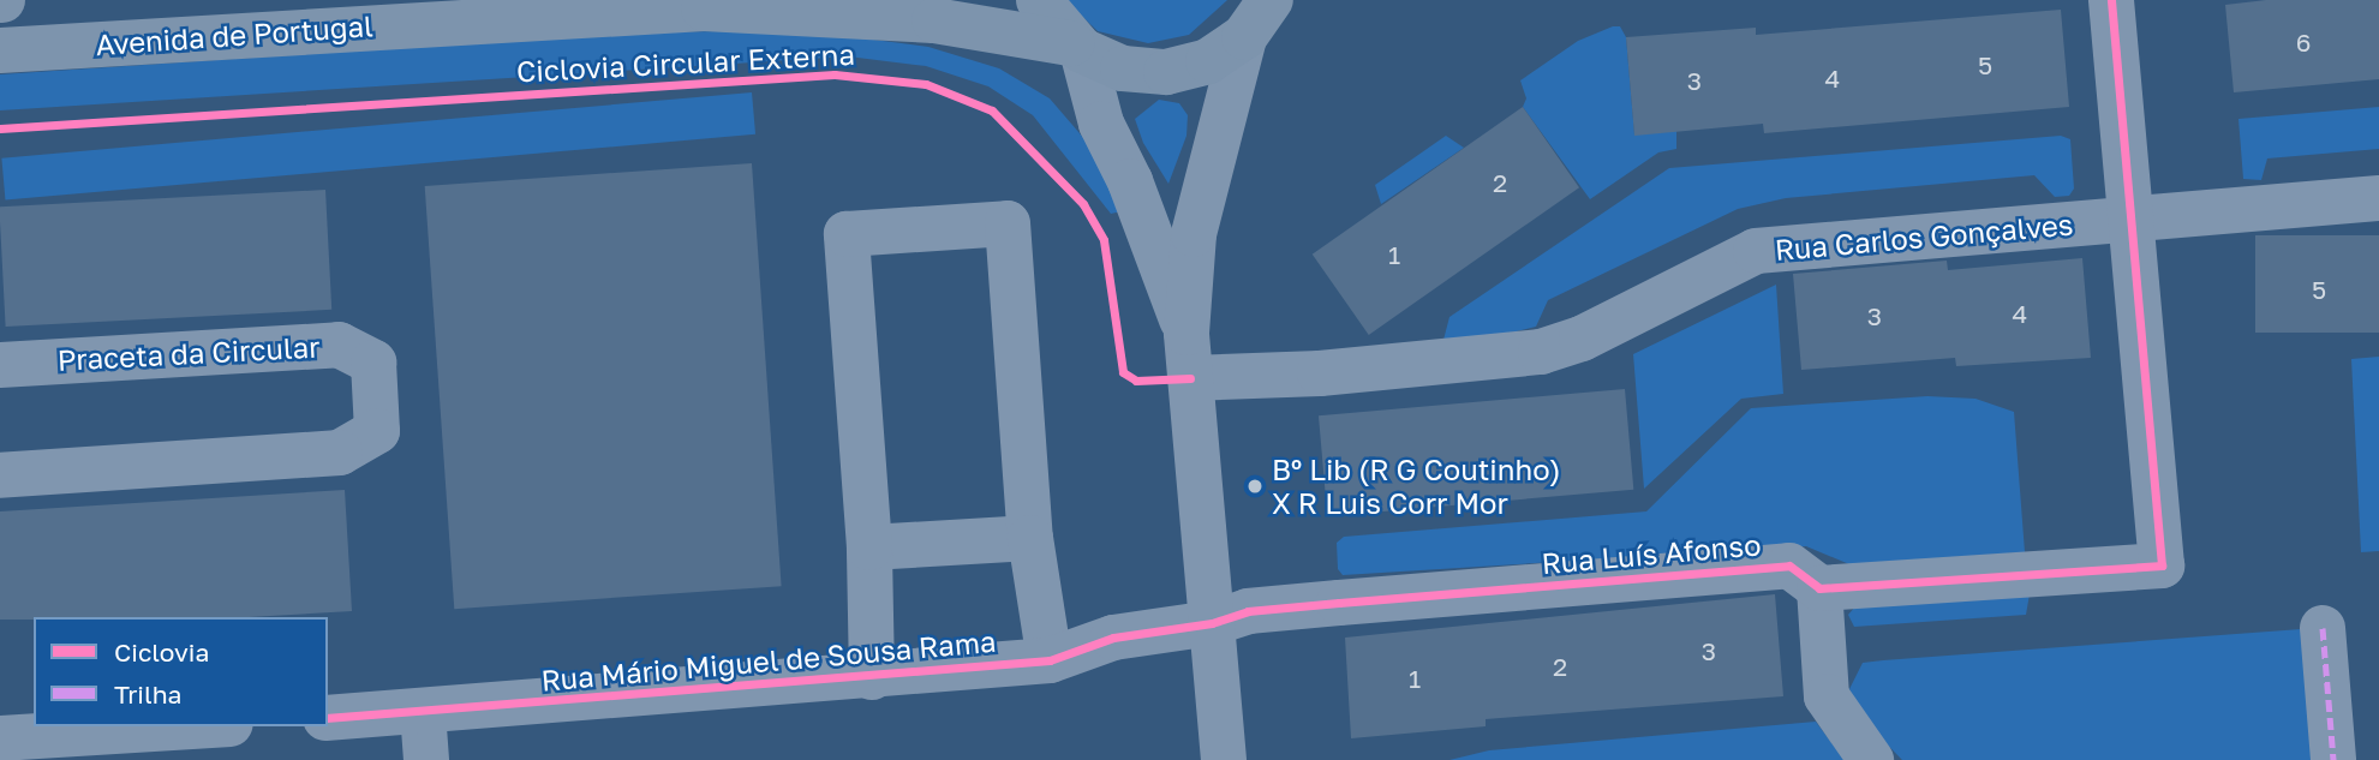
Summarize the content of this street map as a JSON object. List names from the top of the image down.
{
  "streets": {
    "main road": ["Avenida de Portugal"],
    "street": [
      "Rua Carlos Gonçalves",
      "Praceta da Circular",
      "Rua Luís Afonso",
      "Rua Mário Miguel de Sousa Rama"
    ],
    "cycle path": ["Ciclovia Circular Externa"]
  },
  "crossings": [
    ["Rua Luís Afonso", "Rua Mário Miguel de Sousa Rama"]
  ],
  "places": ["Bº Lib (R G Coutinho) X R Luis Corr Mor"],
  "house_numbers": [
    "6",
    "5",
    "4",
    "3",
    "2",
    "1",
    "5",
    "4",
    "3",
    "3",
    "2",
    "1"
  ],
  "legend": ["Ciclovia", "Trilha"]
}
